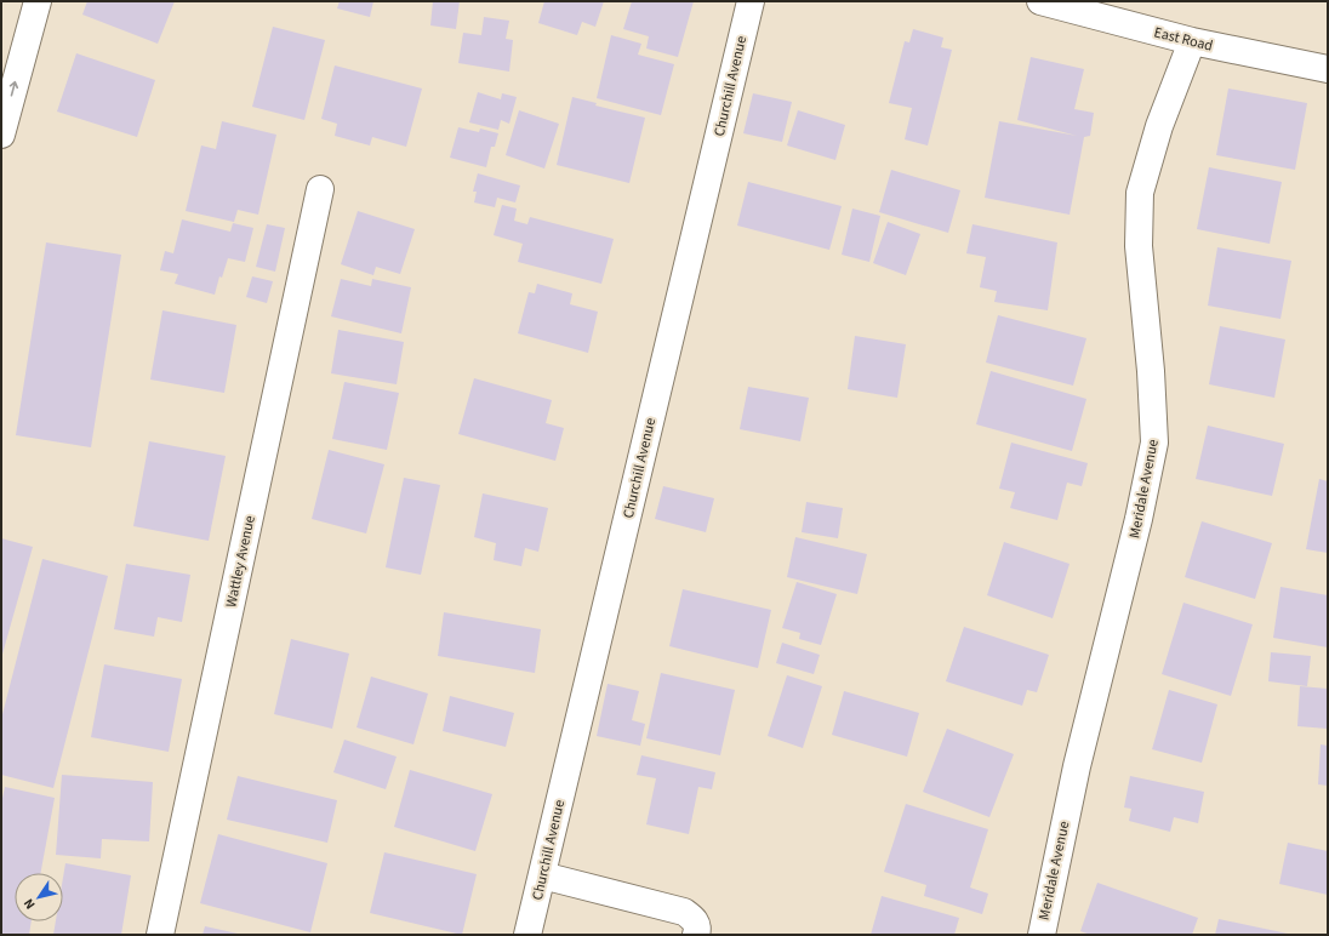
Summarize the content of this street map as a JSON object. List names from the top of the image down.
{
  "streets": {
    "street": [
      "East Road",
      "Churchill Avenue",
      "Meridale Avenue",
      "Wattley Avenue"
    ]
  },
  "crossings": [
    ["East Road", "Meridale Avenue"]
  ],
  "north": "bottom left"
}
